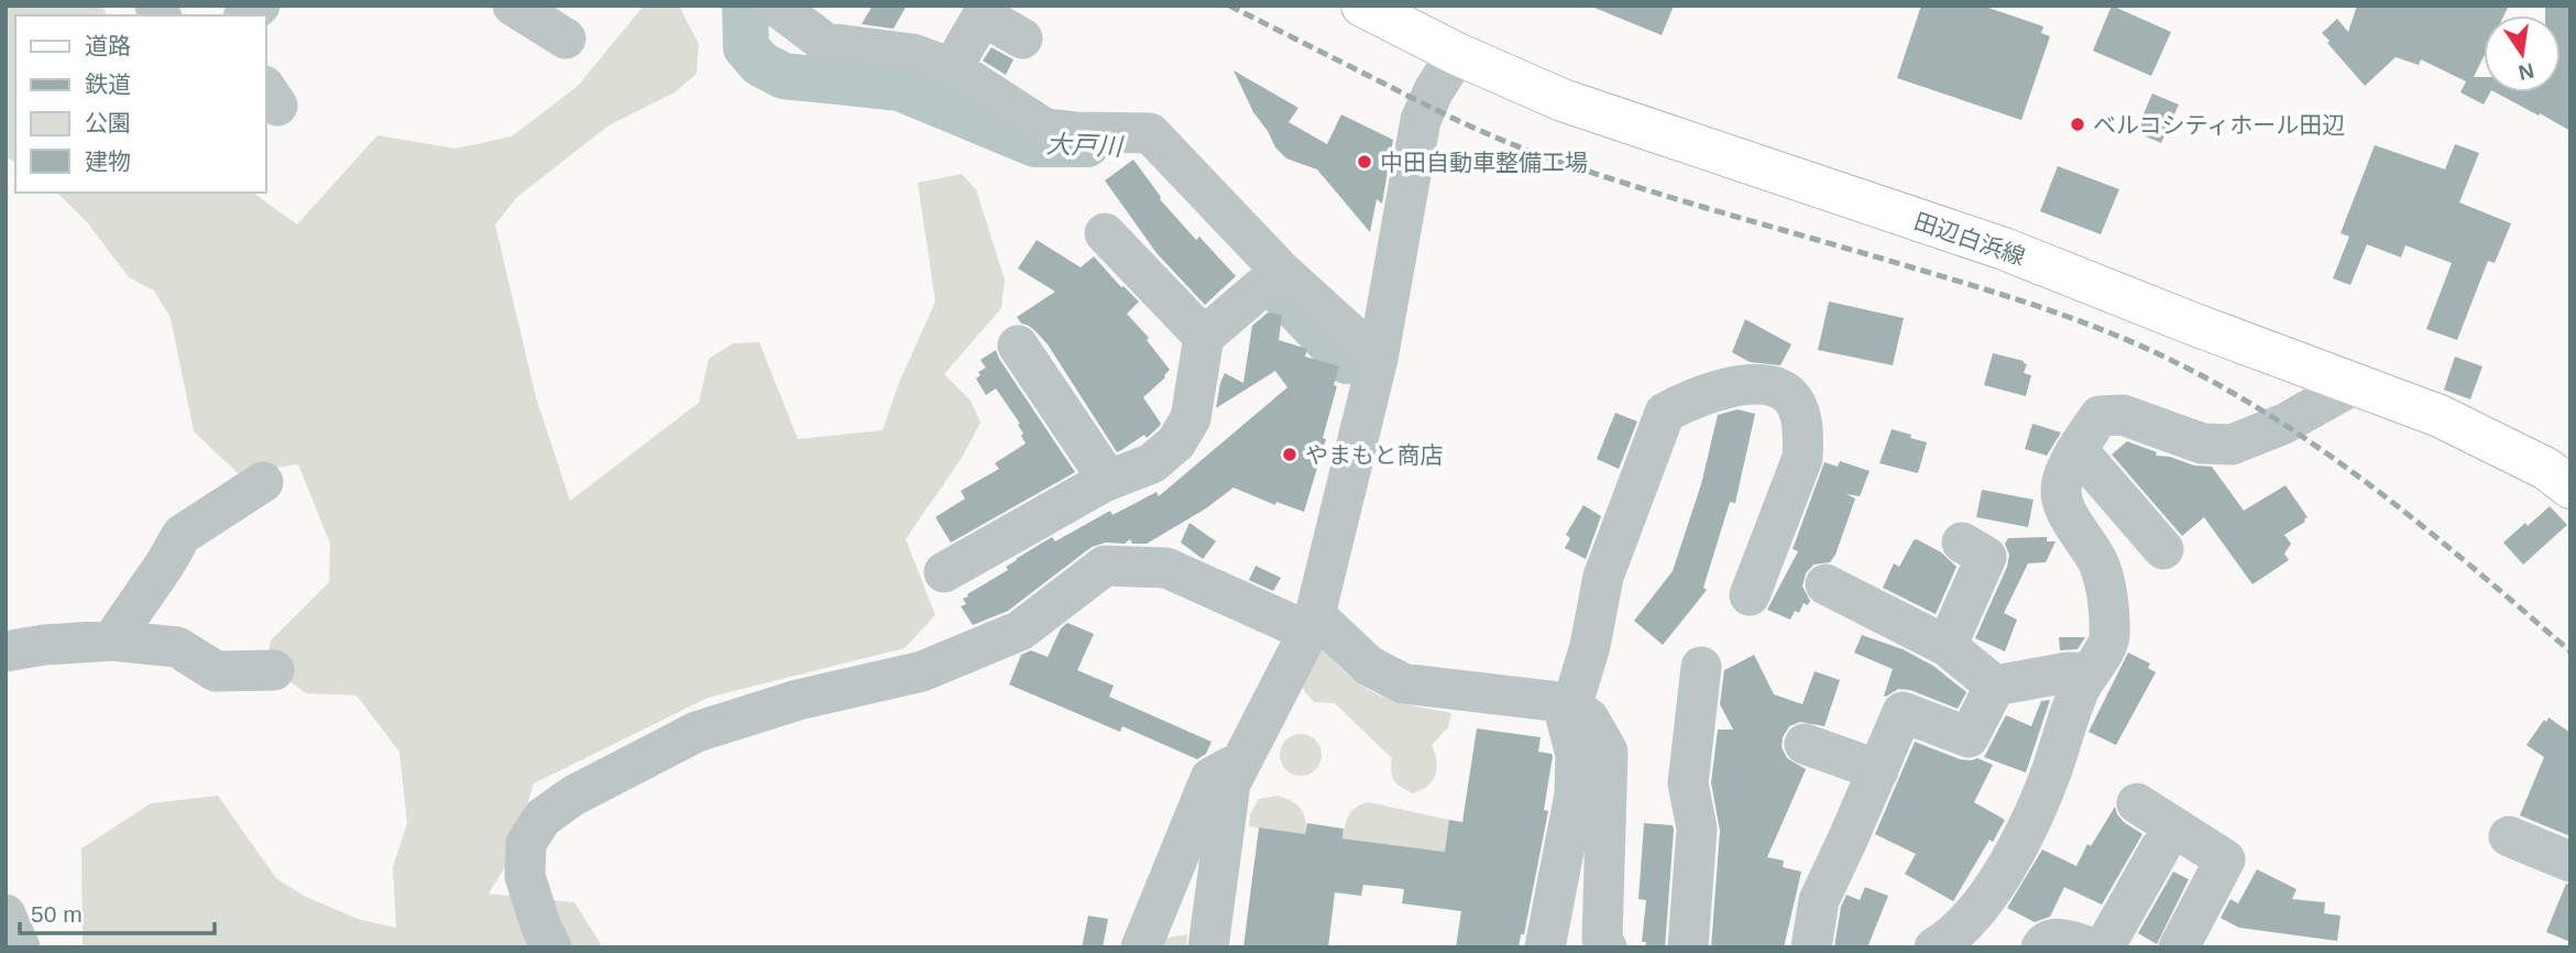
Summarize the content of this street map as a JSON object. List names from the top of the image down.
{
  "streets": {
    "main road": ["田辺白浜線"]
  },
  "water": ["大戸川"],
  "places": ["ベルコシティホール田辺", "中田自動車整備工場", "やまもと商店"],
  "legend": [
    "道路",
    "鉄道",
    "公園",
    "建物"
  ],
  "scale_bar": "50 m",
  "north": "bottom"
}
